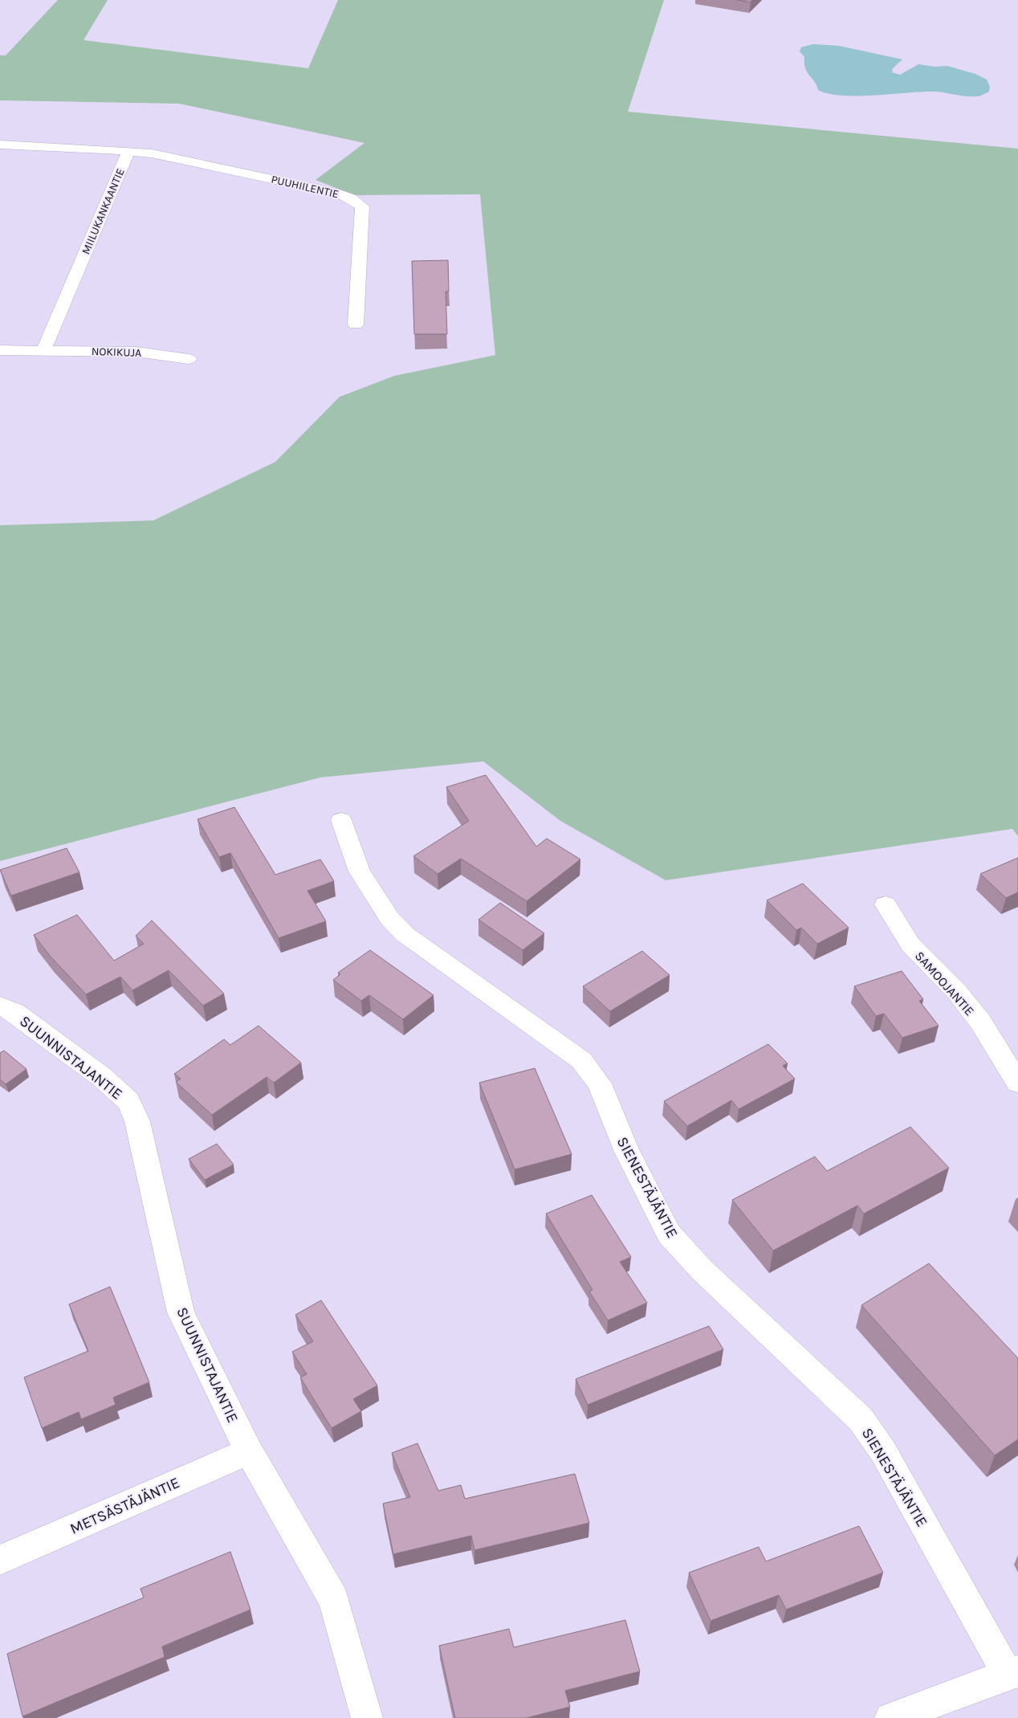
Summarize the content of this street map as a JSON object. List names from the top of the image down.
{
  "streets": {
    "street": [
      "PUUHIILENTIE",
      "MIILUKANKAANTIE",
      "NOKIKUJA",
      "SAMOOJANTIE",
      "SUUNNISTAJANTIE",
      "SIENESTÄJÄNTIE",
      "METSÄSTÄJÄNTIE"
    ]
  },
  "crossings": [
    ["PUUHIILENTIE", "MIILUKANKAANTIE"],
    ["MIILUKANKAANTIE", "NOKIKUJA"],
    ["SUUNNISTAJANTIE", "METSÄSTÄJÄNTIE"]
  ]
}
